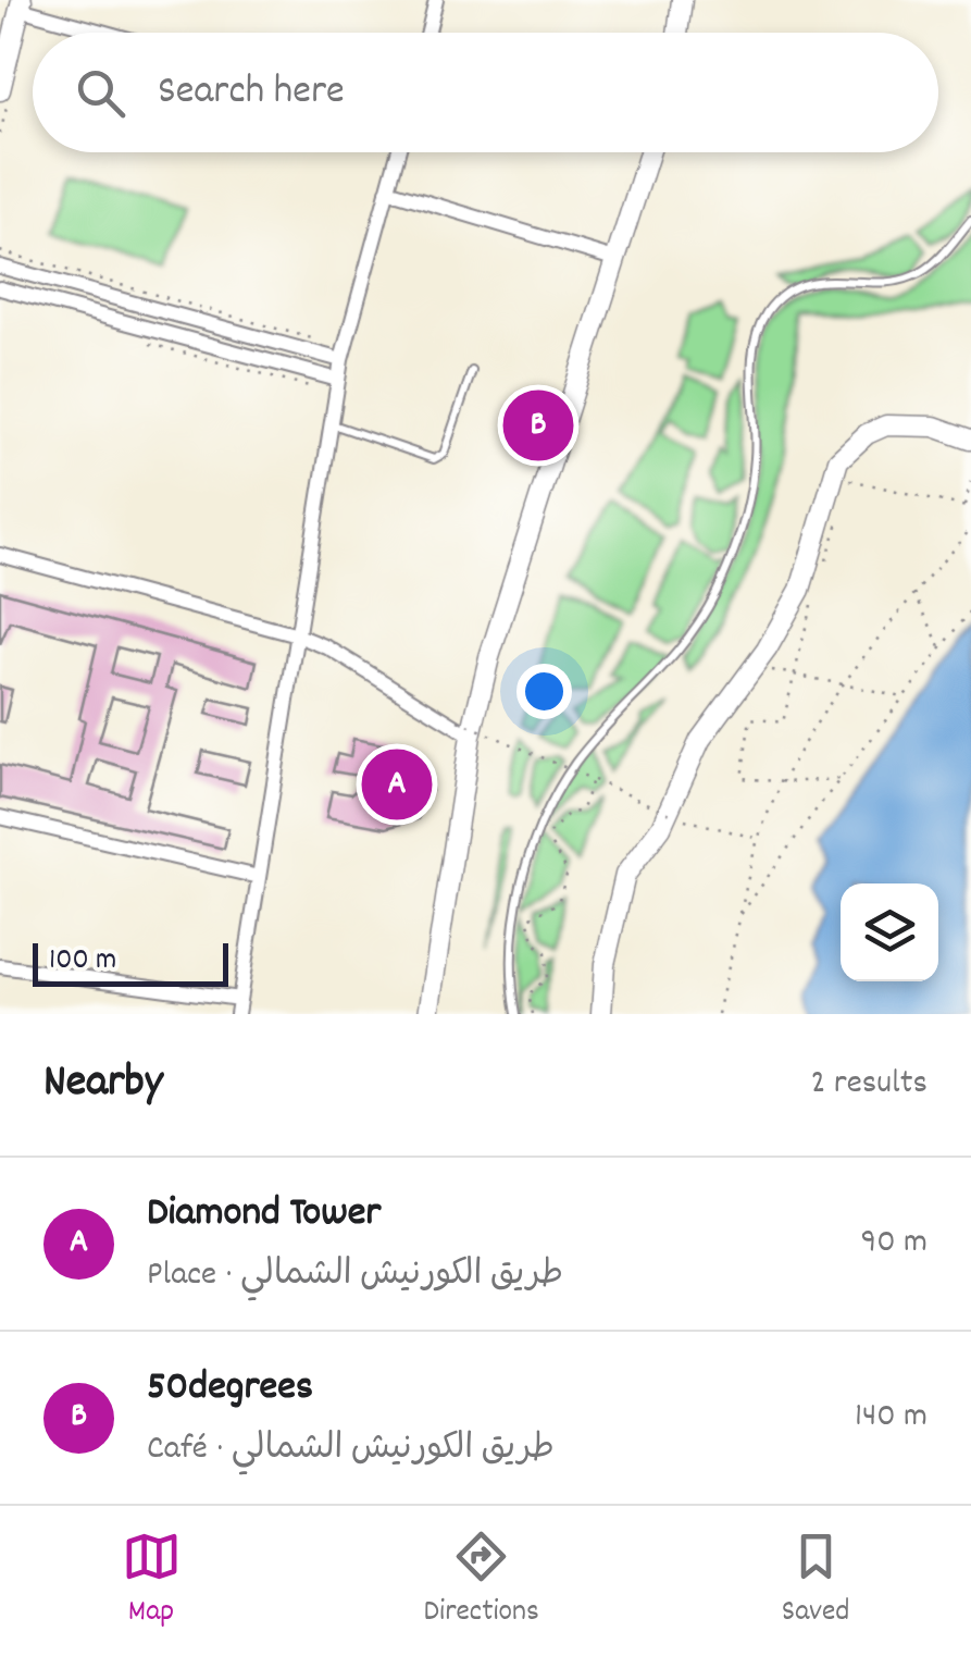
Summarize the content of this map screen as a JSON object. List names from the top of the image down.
{
  "scale_bar": "100 m",
  "page": {
    "search": "Search here",
    "pins": ["B", "A"],
    "scale": "100 m",
    "heading": ["Nearby", "2 results"],
    "list": [
      {
        "mark": "A",
        "name": "Diamond Tower",
        "note": "Place · طريق الكورنيش الشمالي",
        "value": "90 m"
      },
      {
        "mark": "B",
        "name": "50degrees",
        "note": "Café · طريق الكورنيش الشمالي",
        "value": "140 m"
      }
    ],
    "nav": ["Map", "Directions", "Saved"]
  }
}
